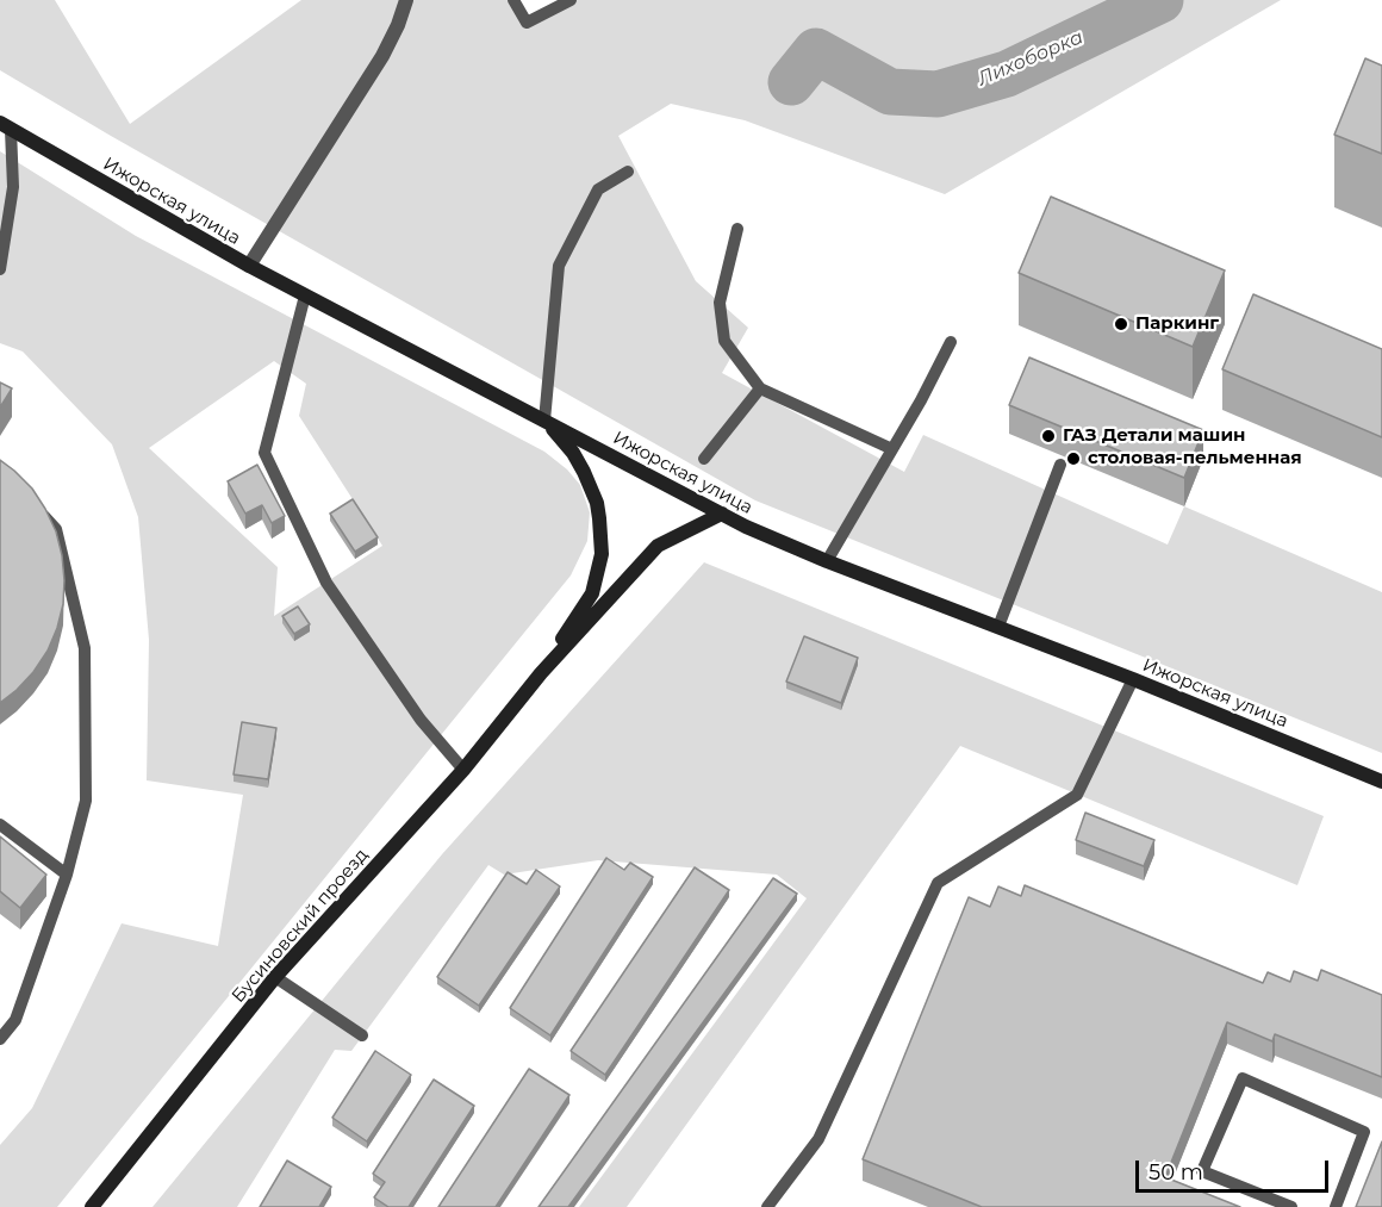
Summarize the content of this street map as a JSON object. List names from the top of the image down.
{
  "streets": {
    "main road": ["Ижорская улица", "Бусиновский проезд"]
  },
  "water": ["Лихоборка"],
  "places": ["Паркинг", "ГАЗ Детали машин", "столовая-пельменная"],
  "scale_bar": "50 m"
}
